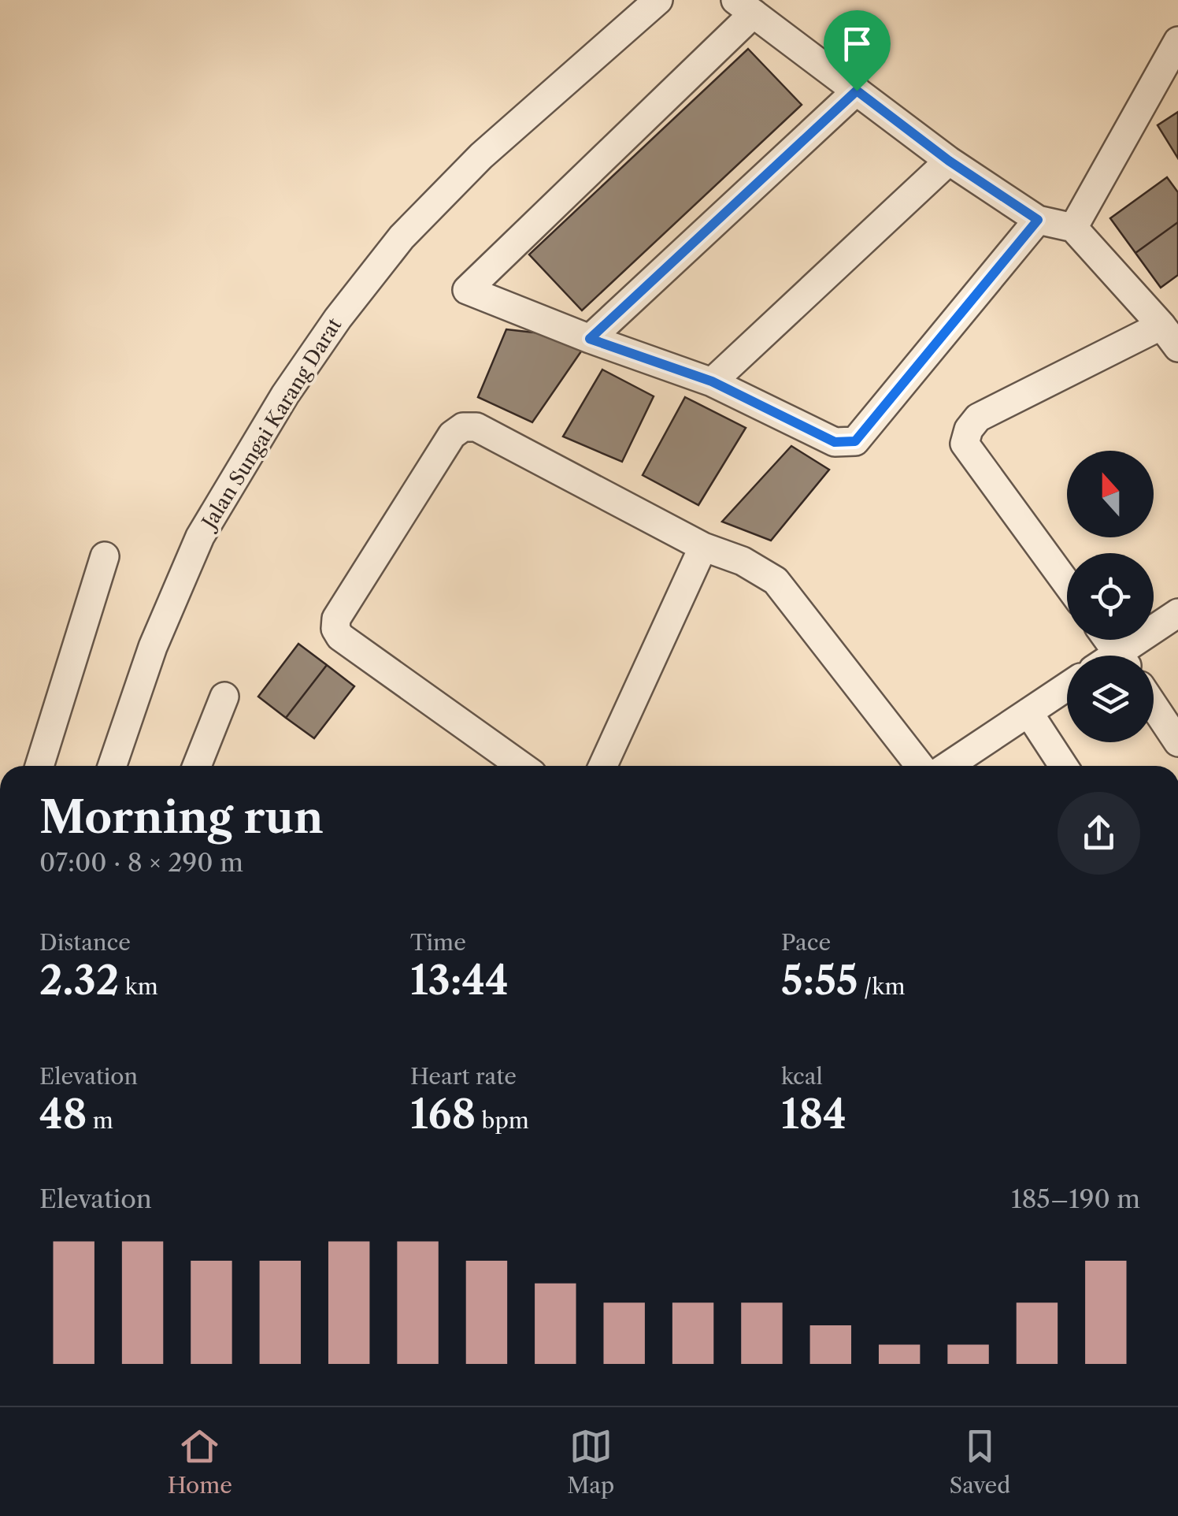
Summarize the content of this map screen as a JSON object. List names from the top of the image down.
{
  "streets": {
    "street": ["Jalan Sungai Karang Darat"]
  },
  "north": "top",
  "page": {
    "heading": ["Morning run", "07:00 · 8 × 290 m"],
    "stats": [
      ["Distance", "2.32 km"],
      ["Time", "13:44"],
      ["Pace", "5:55 /km"],
      ["Elevation", "48 m"],
      ["Heart rate", "168 bpm"],
      ["kcal", "184"]
    ],
    "chart": ["Elevation", "185–190 m"],
    "tabs": ["Home", "Map", "Saved"]
  }
}
